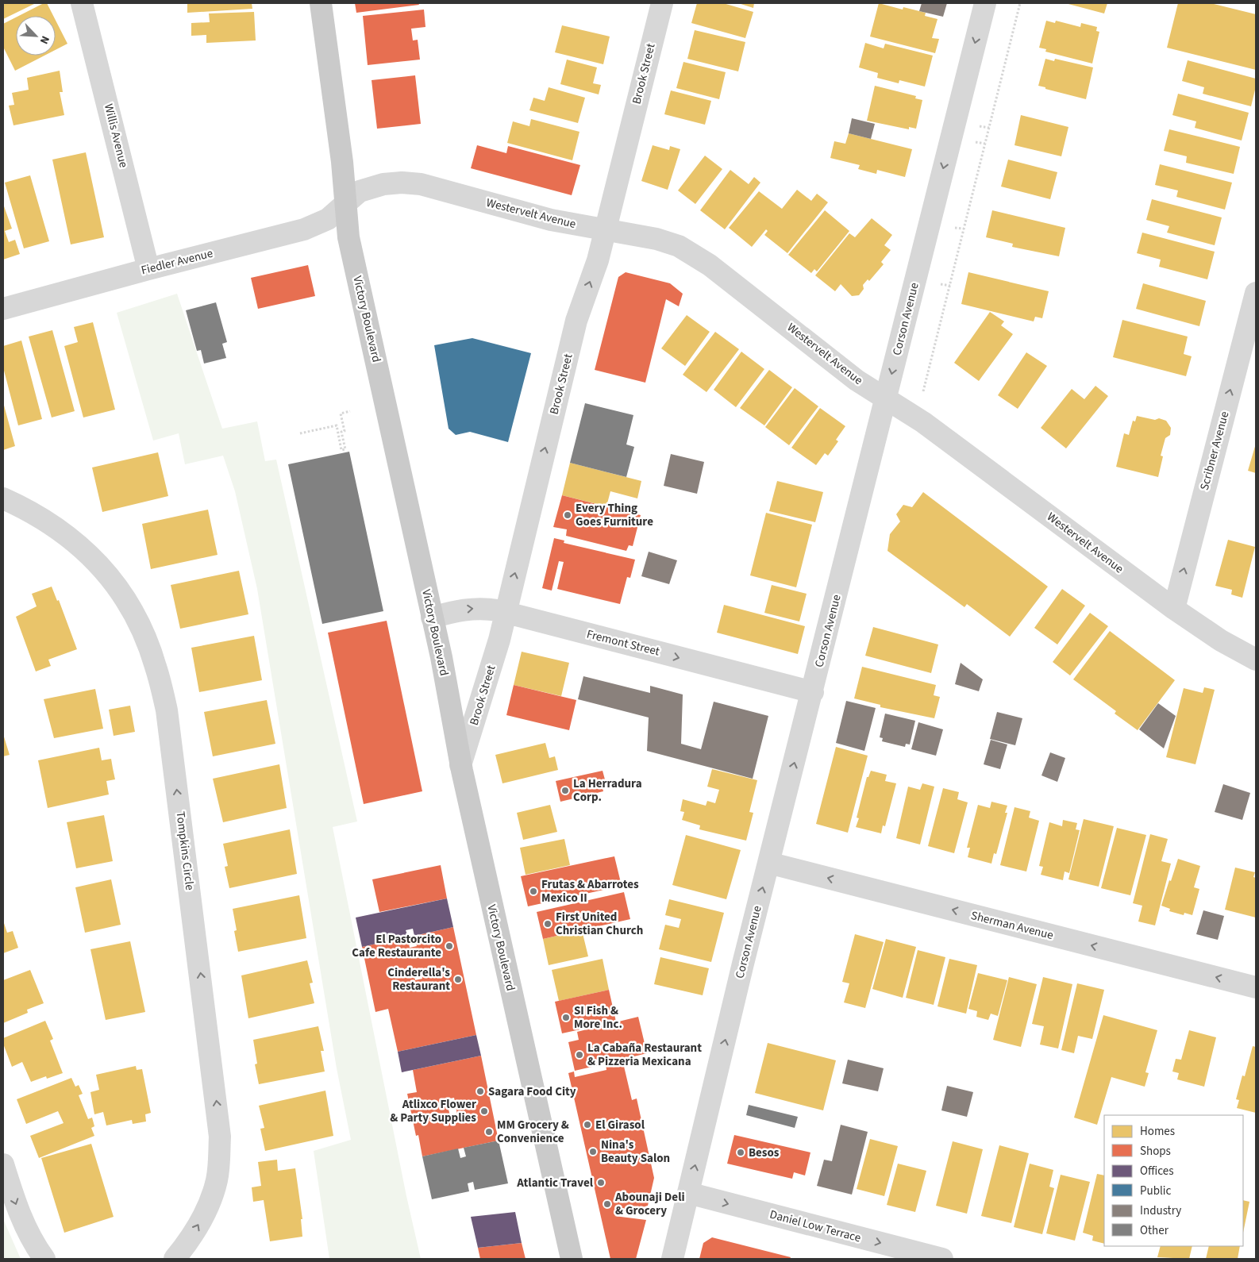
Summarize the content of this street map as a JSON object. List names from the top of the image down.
{
  "streets": {
    "main road": ["Victory Boulevard"],
    "street": [
      "Brook Street",
      "Willis Avenue",
      "Westervelt Avenue",
      "Fiedler Avenue",
      "Corson Avenue",
      "Scribner Avenue",
      "Fremont Street",
      "Tompkins Circle",
      "Sherman Avenue",
      "Daniel Low Terrace"
    ]
  },
  "crossings": [
    ["Brook Street", "Westervelt Avenue"],
    ["Brook Street", "Victory Boulevard"],
    ["Brook Street", "Fremont Street"],
    ["Willis Avenue", "Fiedler Avenue"],
    ["Westervelt Avenue", "Fiedler Avenue"],
    ["Westervelt Avenue", "Victory Boulevard"],
    ["Westervelt Avenue", "Corson Avenue"],
    ["Westervelt Avenue", "Scribner Avenue"],
    ["Fiedler Avenue", "Victory Boulevard"],
    ["Victory Boulevard", "Fremont Street"],
    ["Corson Avenue", "Fremont Street"],
    ["Corson Avenue", "Sherman Avenue"],
    ["Corson Avenue", "Daniel Low Terrace"]
  ],
  "one_way": [
    "Brook Street",
    "Scribner Avenue",
    "Fremont Street",
    "Tompkins Circle",
    "Sherman Avenue",
    "Daniel Low Terrace"
  ],
  "places": [
    "Every Thing Goes Furniture",
    "La Herradura Corp.",
    "Frutas & Abarrotes Mexico II",
    "First United Christian Church",
    "El Pastorcito Cafe Restaurante",
    "Cinderella's Restaurant",
    "SI Fish & More Inc.",
    "La Cabaña Restaurant & Pizzeria Mexicana",
    "Sagara Food City",
    "Atlixco Flower & Party Supplies",
    "El Girasol",
    "MM Grocery & Convenience",
    "Nina's Beauty Salon",
    "Besos",
    "Atlantic Travel",
    "Abounaji Deli & Grocery"
  ],
  "legend": [
    "Homes",
    "Shops",
    "Offices",
    "Public",
    "Industry",
    "Other"
  ],
  "north": "bottom right"
}
